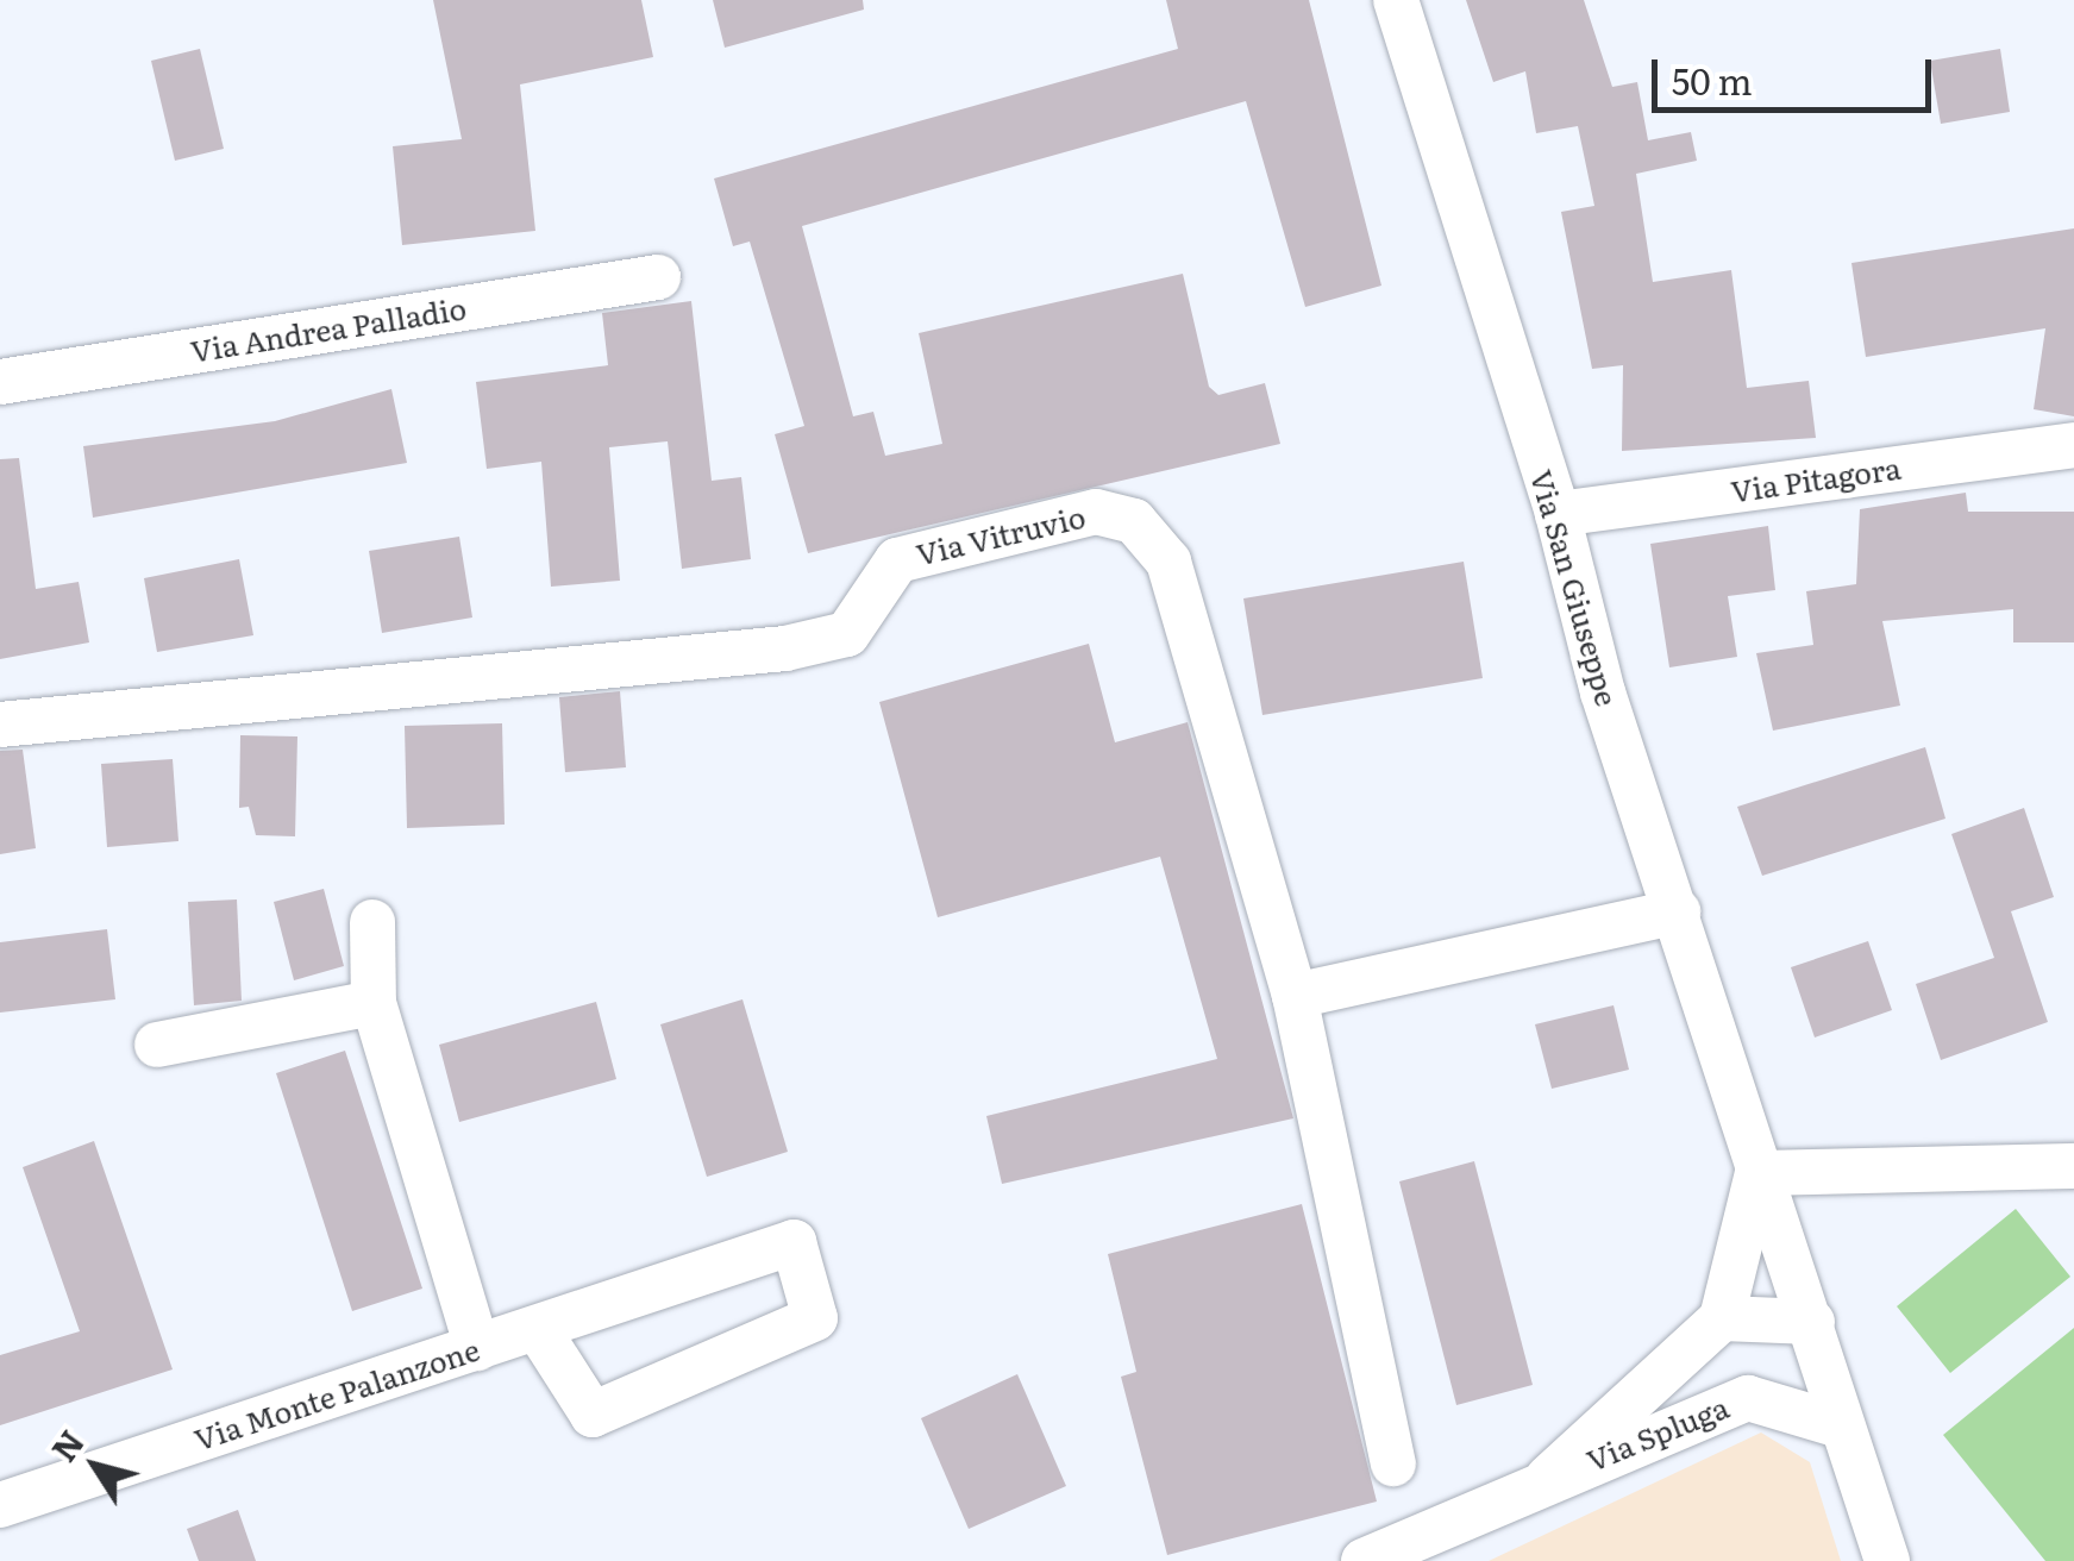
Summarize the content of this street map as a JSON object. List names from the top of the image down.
{
  "streets": {
    "street": [
      "Via Andrea Palladio",
      "Via Pitagora",
      "Via Vitruvio",
      "Via San Giuseppe",
      "Via Monte Palanzone",
      "Via Spluga"
    ]
  },
  "crossings": [
    ["Via Pitagora", "Via San Giuseppe"],
    ["Via San Giuseppe", "Via Spluga"]
  ],
  "scale_bar": "50 m",
  "north": "top left"
}
